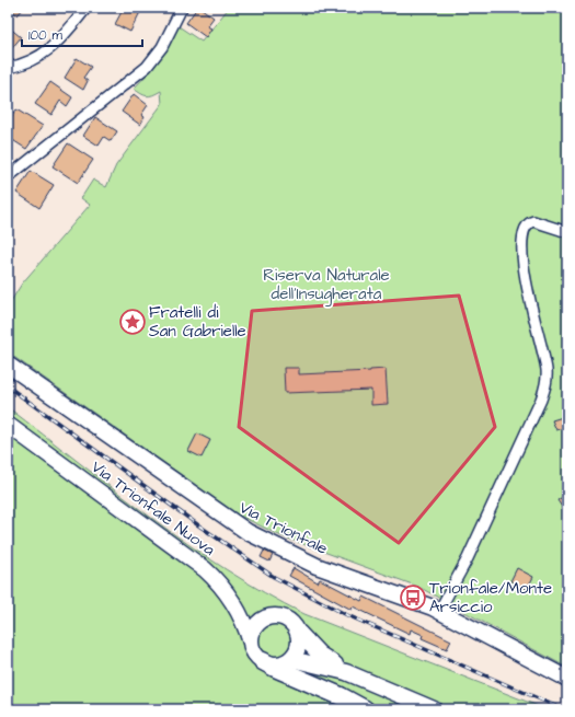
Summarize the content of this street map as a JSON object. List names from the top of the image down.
{
  "streets": {
    "main road": ["Via Trionfale Nuova", "Via Trionfale"]
  },
  "parks": ["Riserva Naturale dell'Insugherata"],
  "places": {
    "place": ["Fratelli di San Gabrielle"],
    "bus stop": ["Trionfale/Monte Arsiccio"]
  },
  "scale_bar": "100 m"
}
